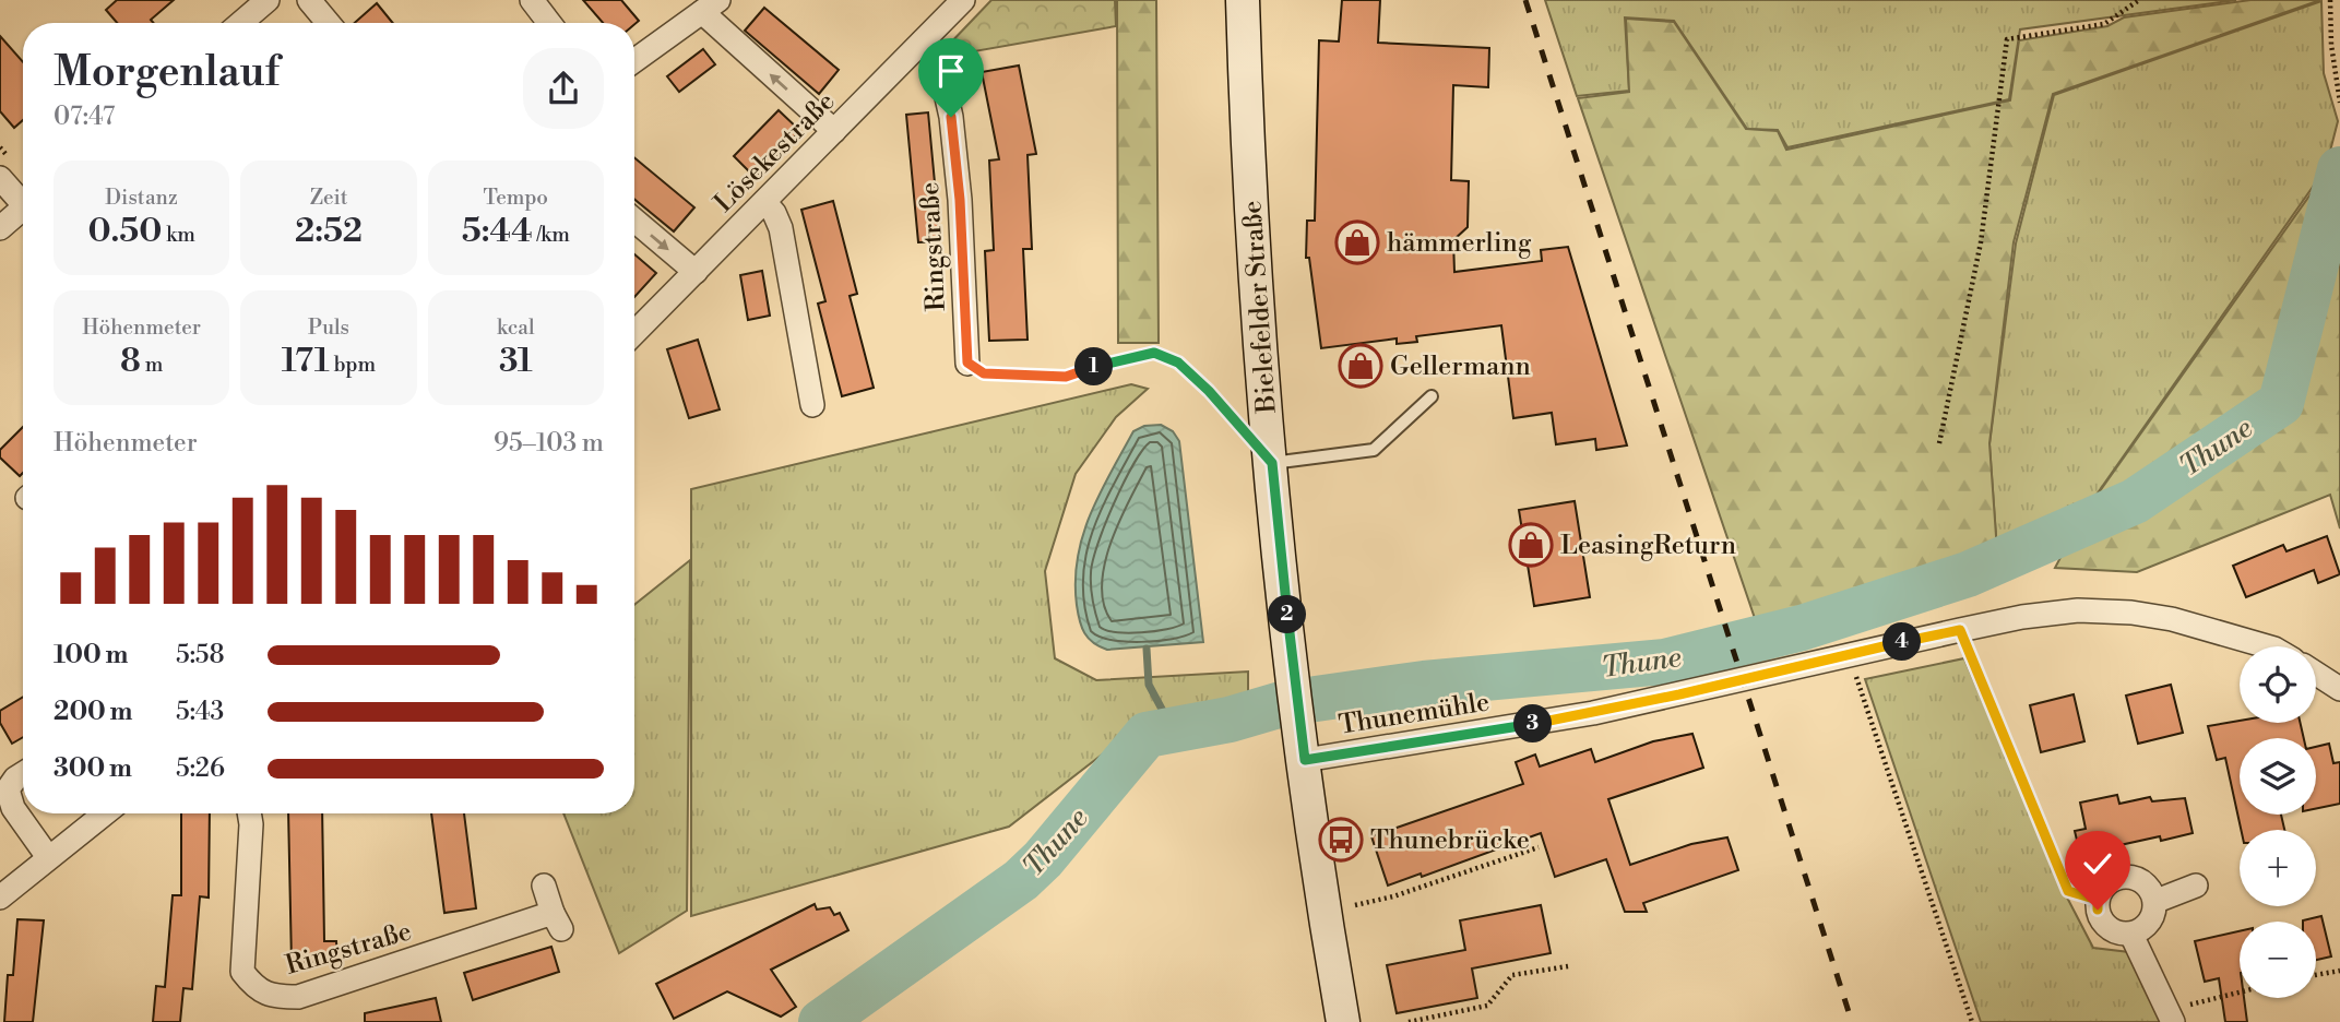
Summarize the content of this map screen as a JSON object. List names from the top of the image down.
{
  "streets": {
    "main road": ["Bielefelder Straße"],
    "street": ["Lösekestraße", "Ringstraße", "Thunemühle"]
  },
  "crossings": [
    ["Lösekestraße", "Ringstraße"],
    ["Bielefelder Straße", "Thunemühle"]
  ],
  "water": ["Thune"],
  "places": {
    "shop": ["hämmerling", "Gellermann", "LeasingReturn"],
    "bus stop": ["Thunebrücke"]
  },
  "page": {
    "heading": ["Morgenlauf", "07:47"],
    "stats": [
      ["Distanz", "0.50 km"],
      ["Zeit", "2:52"],
      ["Tempo", "5:44 /km"],
      ["Höhenmeter", "8 m"],
      ["Puls", "171 bpm"],
      ["kcal", "31"]
    ],
    "pins": [
      "1",
      "2",
      "4",
      "3"
    ],
    "chart": ["Höhenmeter", "95–103 m"],
    "list": [
      {
        "name": "100 m",
        "note": "5:58"
      },
      {
        "name": "200 m",
        "note": "5:43"
      },
      {
        "name": "300 m",
        "note": "5:26"
      }
    ],
    "map_buttons": ["+", "−"]
  }
}
